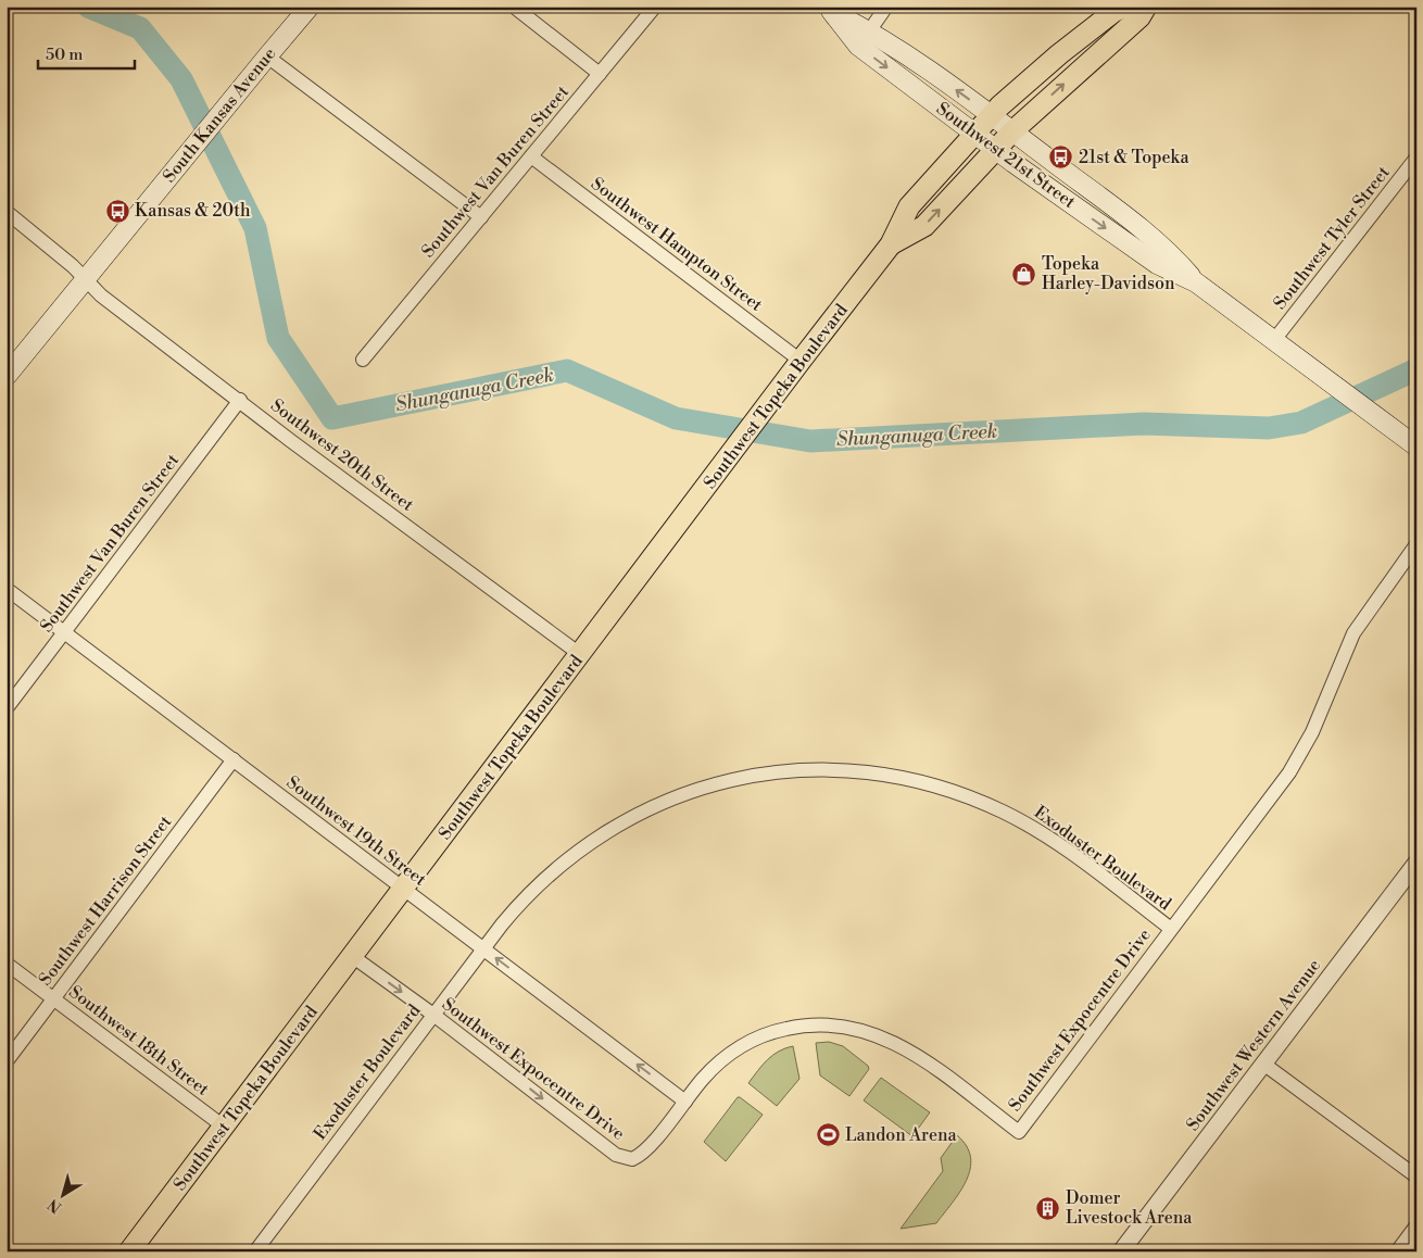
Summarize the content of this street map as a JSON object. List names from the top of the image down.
{
  "streets": {
    "main road": ["South Kansas Avenue", "Southwest 21st Street", "Southwest Topeka Boulevard"],
    "street": [
      "Southwest Van Buren Street",
      "Southwest Tyler Street",
      "Southwest Hampton Street",
      "Southwest 20th Street",
      "Southwest 19th Street",
      "Exoduster Boulevard",
      "Southwest Harrison Street",
      "Southwest Expocentre Drive",
      "Southwest 18th Street",
      "Southwest Western Avenue"
    ]
  },
  "crossings": [
    ["South Kansas Avenue", "Southwest 20th Street"],
    ["Southwest 21st Street", "Southwest Tyler Street"],
    ["Southwest 21st Street", "Southwest Topeka Boulevard"],
    ["Southwest Van Buren Street", "Southwest Hampton Street"],
    ["Southwest Van Buren Street", "Southwest 20th Street"],
    ["Southwest Van Buren Street", "Southwest 19th Street"],
    ["Southwest Hampton Street", "Southwest Topeka Boulevard"],
    ["Southwest Topeka Boulevard", "Southwest 20th Street"],
    ["Southwest Topeka Boulevard", "Southwest 19th Street"],
    ["Southwest Topeka Boulevard", "Southwest Expocentre Drive"],
    ["Southwest Topeka Boulevard", "Southwest 18th Street"],
    ["Southwest 19th Street", "Exoduster Boulevard"],
    ["Southwest 19th Street", "Southwest Harrison Street"],
    ["Southwest 19th Street", "Southwest Expocentre Drive"],
    ["Exoduster Boulevard", "Southwest Expocentre Drive"],
    ["Southwest Harrison Street", "Southwest 18th Street"]
  ],
  "water": ["Shunganuga Creek"],
  "places": {
    "bus stop": ["21st & Topeka", "Kansas & 20th"],
    "shop": ["Topeka Harley-Davidson"],
    "sports": ["Landon Arena"],
    "building": ["Domer Livestock Arena"]
  },
  "scale_bar": "50 m",
  "north": "bottom left"
}
